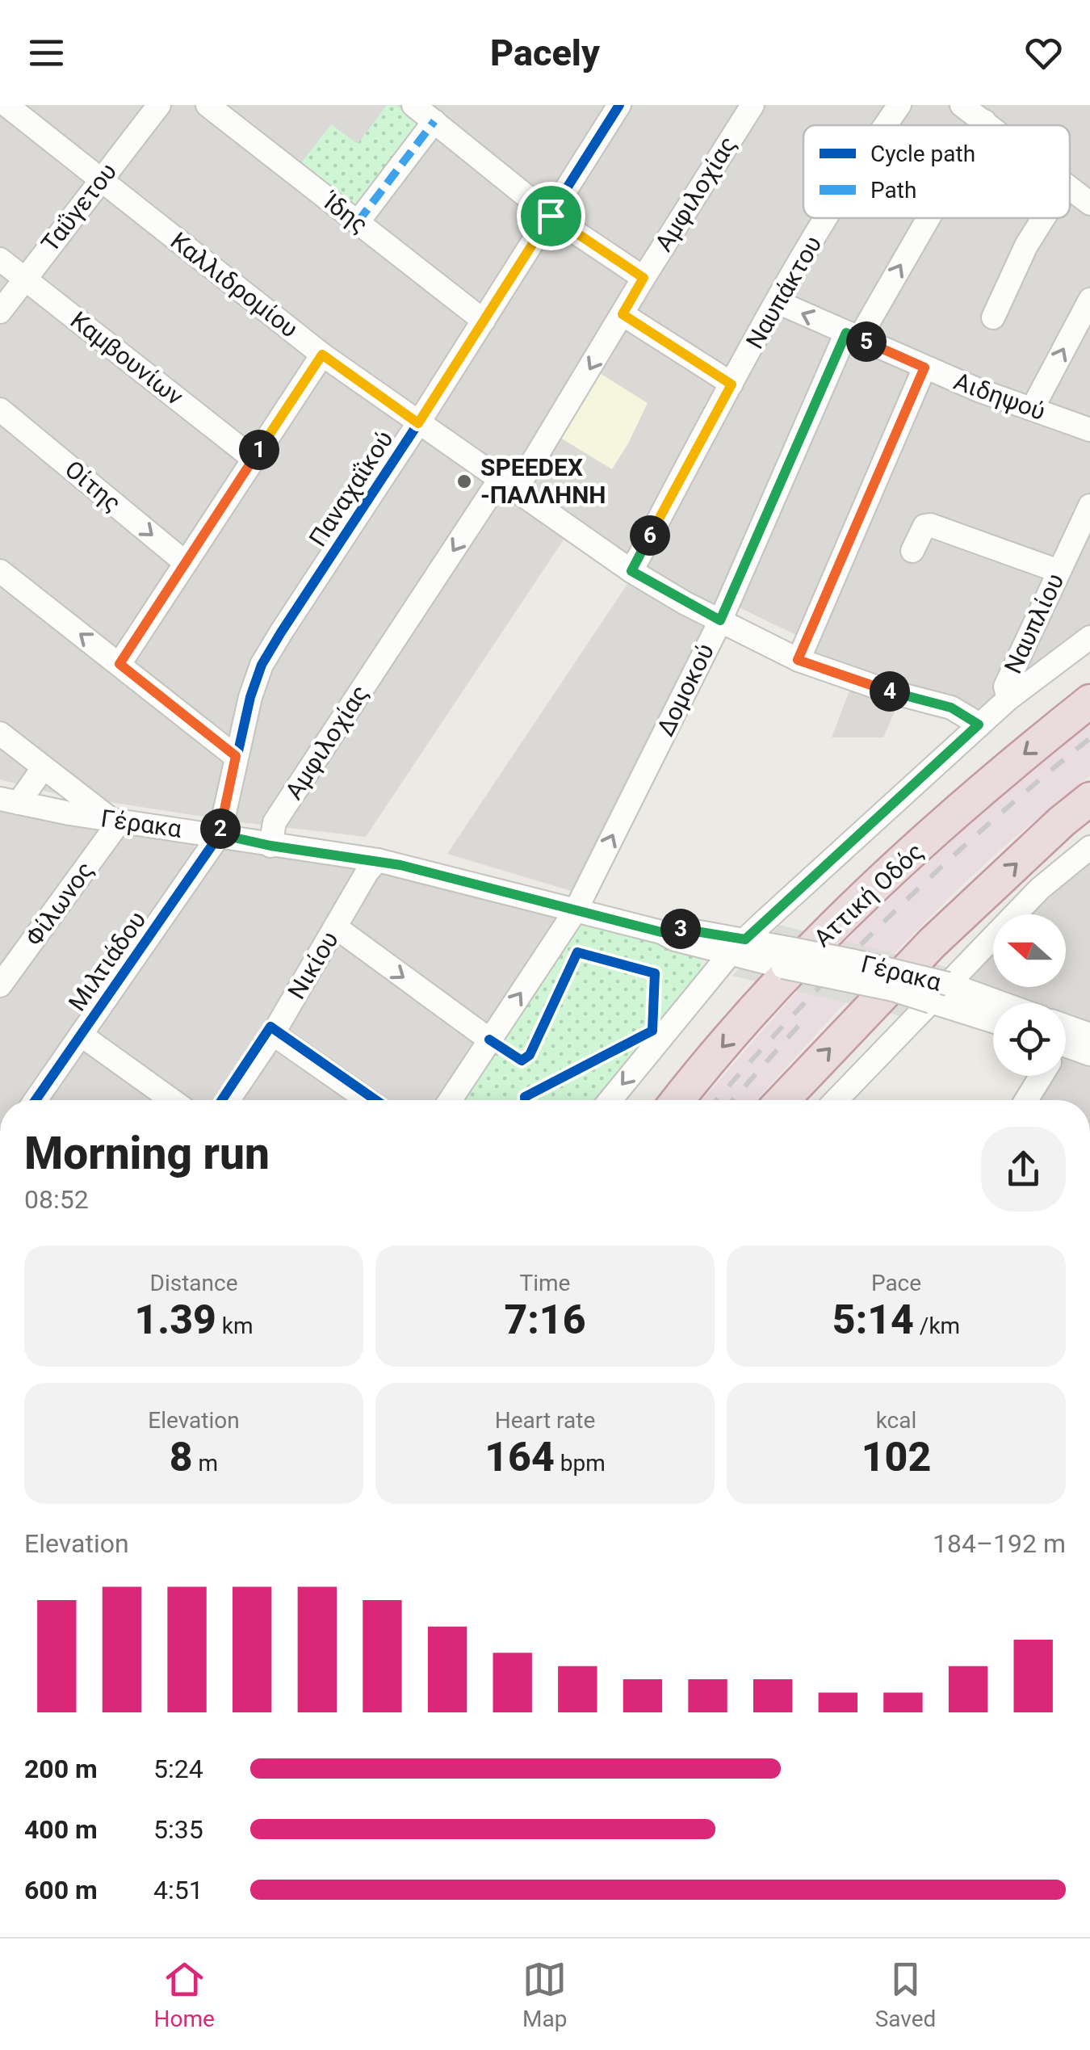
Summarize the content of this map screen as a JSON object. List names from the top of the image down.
{
  "streets": {
    "highway": ["Αττική Οδός"],
    "street": [
      "Αμφιλοχίας",
      "Ταΰγετου",
      "Ίδης",
      "Καλλιδρομίου",
      "Ναυπάκτου",
      "Καμβουνίων",
      "Αιδηψού",
      "Οίτης",
      "Παναχαΐκού",
      "Ναυπλίου",
      "Δομοκού",
      "Γέρακα",
      "Φίλωνος",
      "Μιλτιάδου",
      "Νικίου"
    ]
  },
  "crossings": [
    ["Αμφιλοχίας", "Καλλιδρομίου"],
    ["Αμφιλοχίας", "Γέρακα"],
    ["Ταΰγετου", "Καλλιδρομίου"],
    ["Ταΰγετου", "Καμβουνίων"],
    ["Ίδης", "Παναχαΐκού"],
    ["Καλλιδρομίου", "Ναυπάκτου"],
    ["Καλλιδρομίου", "Παναχαΐκού"],
    ["Καλλιδρομίου", "Δομοκού"],
    ["Ναυπάκτου", "Αιδηψού"],
    ["Αιδηψού", "Δομοκού"],
    ["Παναχαΐκού", "Γέρακα"],
    ["Παναχαΐκού", "Μιλτιάδου"],
    ["Δομοκού", "Γέρακα"],
    ["Γέρακα", "Φίλωνος"],
    ["Γέρακα", "Μιλτιάδου"],
    ["Γέρακα", "Νικίου"]
  ],
  "one_way": ["Αμφιλοχίας"],
  "places": ["SPEEDEX -ΠΑΛΛΗΝΗ"],
  "legend": ["Cycle path", "Path"],
  "north": "left",
  "page": {
    "header": "Pacely",
    "pins": [
      "5",
      "1",
      "6",
      "4",
      "2",
      "3"
    ],
    "heading": ["Morning run", "08:52"],
    "stats": [
      ["Distance", "1.39 km"],
      ["Time", "7:16"],
      ["Pace", "5:14 /km"],
      ["Elevation", "8 m"],
      ["Heart rate", "164 bpm"],
      ["kcal", "102"]
    ],
    "chart": ["Elevation", "184–192 m"],
    "list": [
      {
        "name": "200 m",
        "note": "5:24"
      },
      {
        "name": "400 m",
        "note": "5:35"
      },
      {
        "name": "600 m",
        "note": "4:51"
      }
    ],
    "tabs": ["Home", "Map", "Saved"]
  }
}
